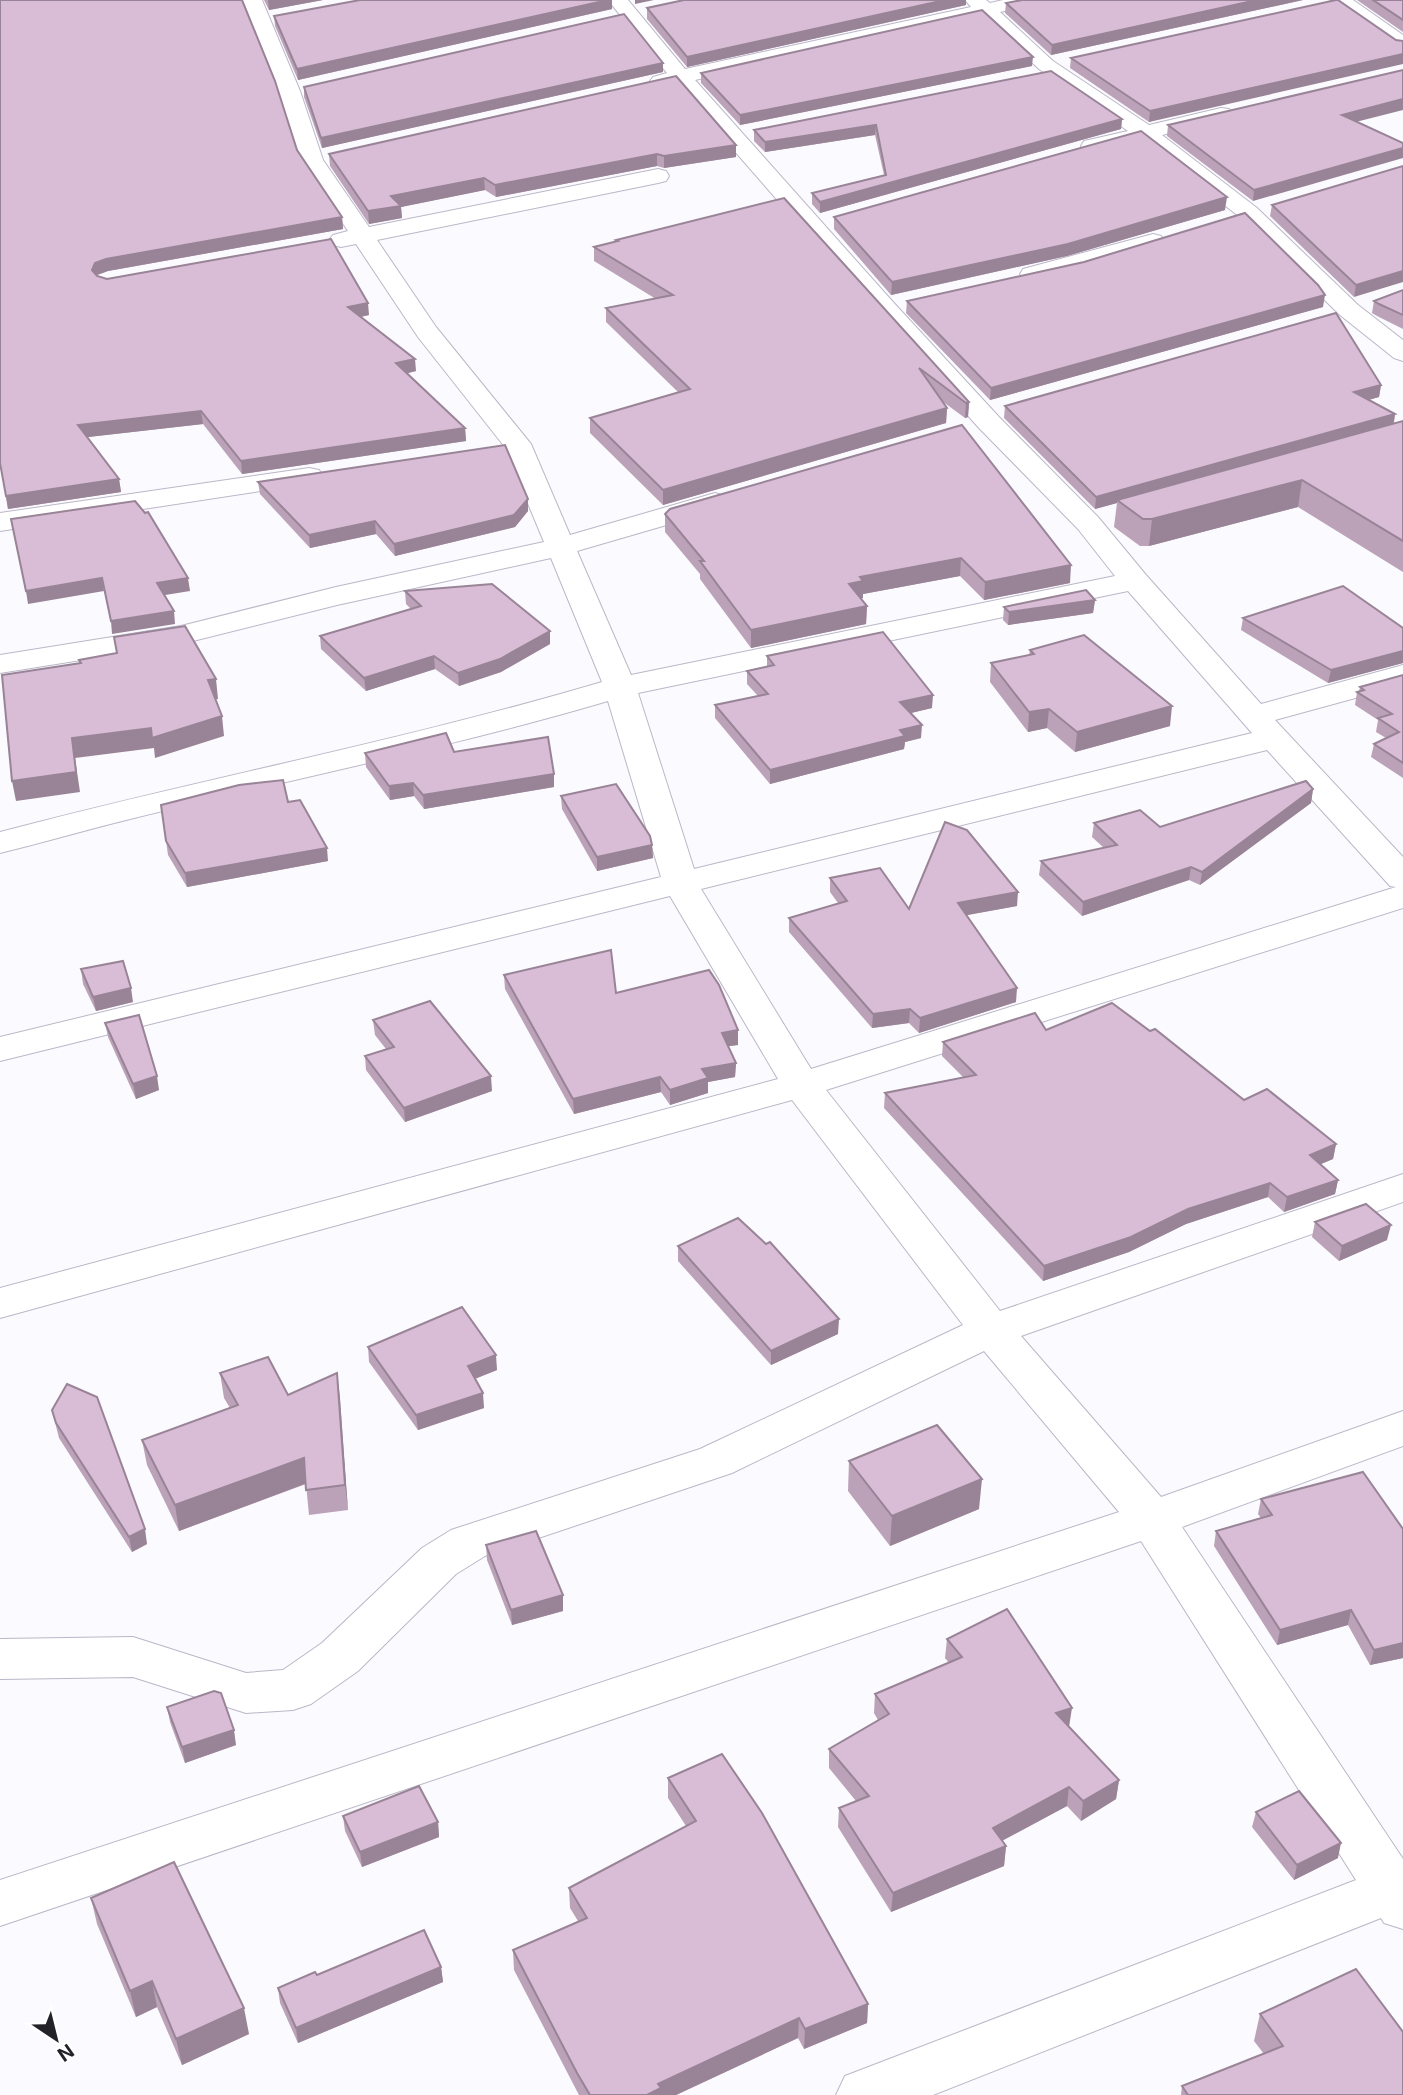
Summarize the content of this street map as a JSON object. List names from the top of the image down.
{
  "north": "bottom right"
}
